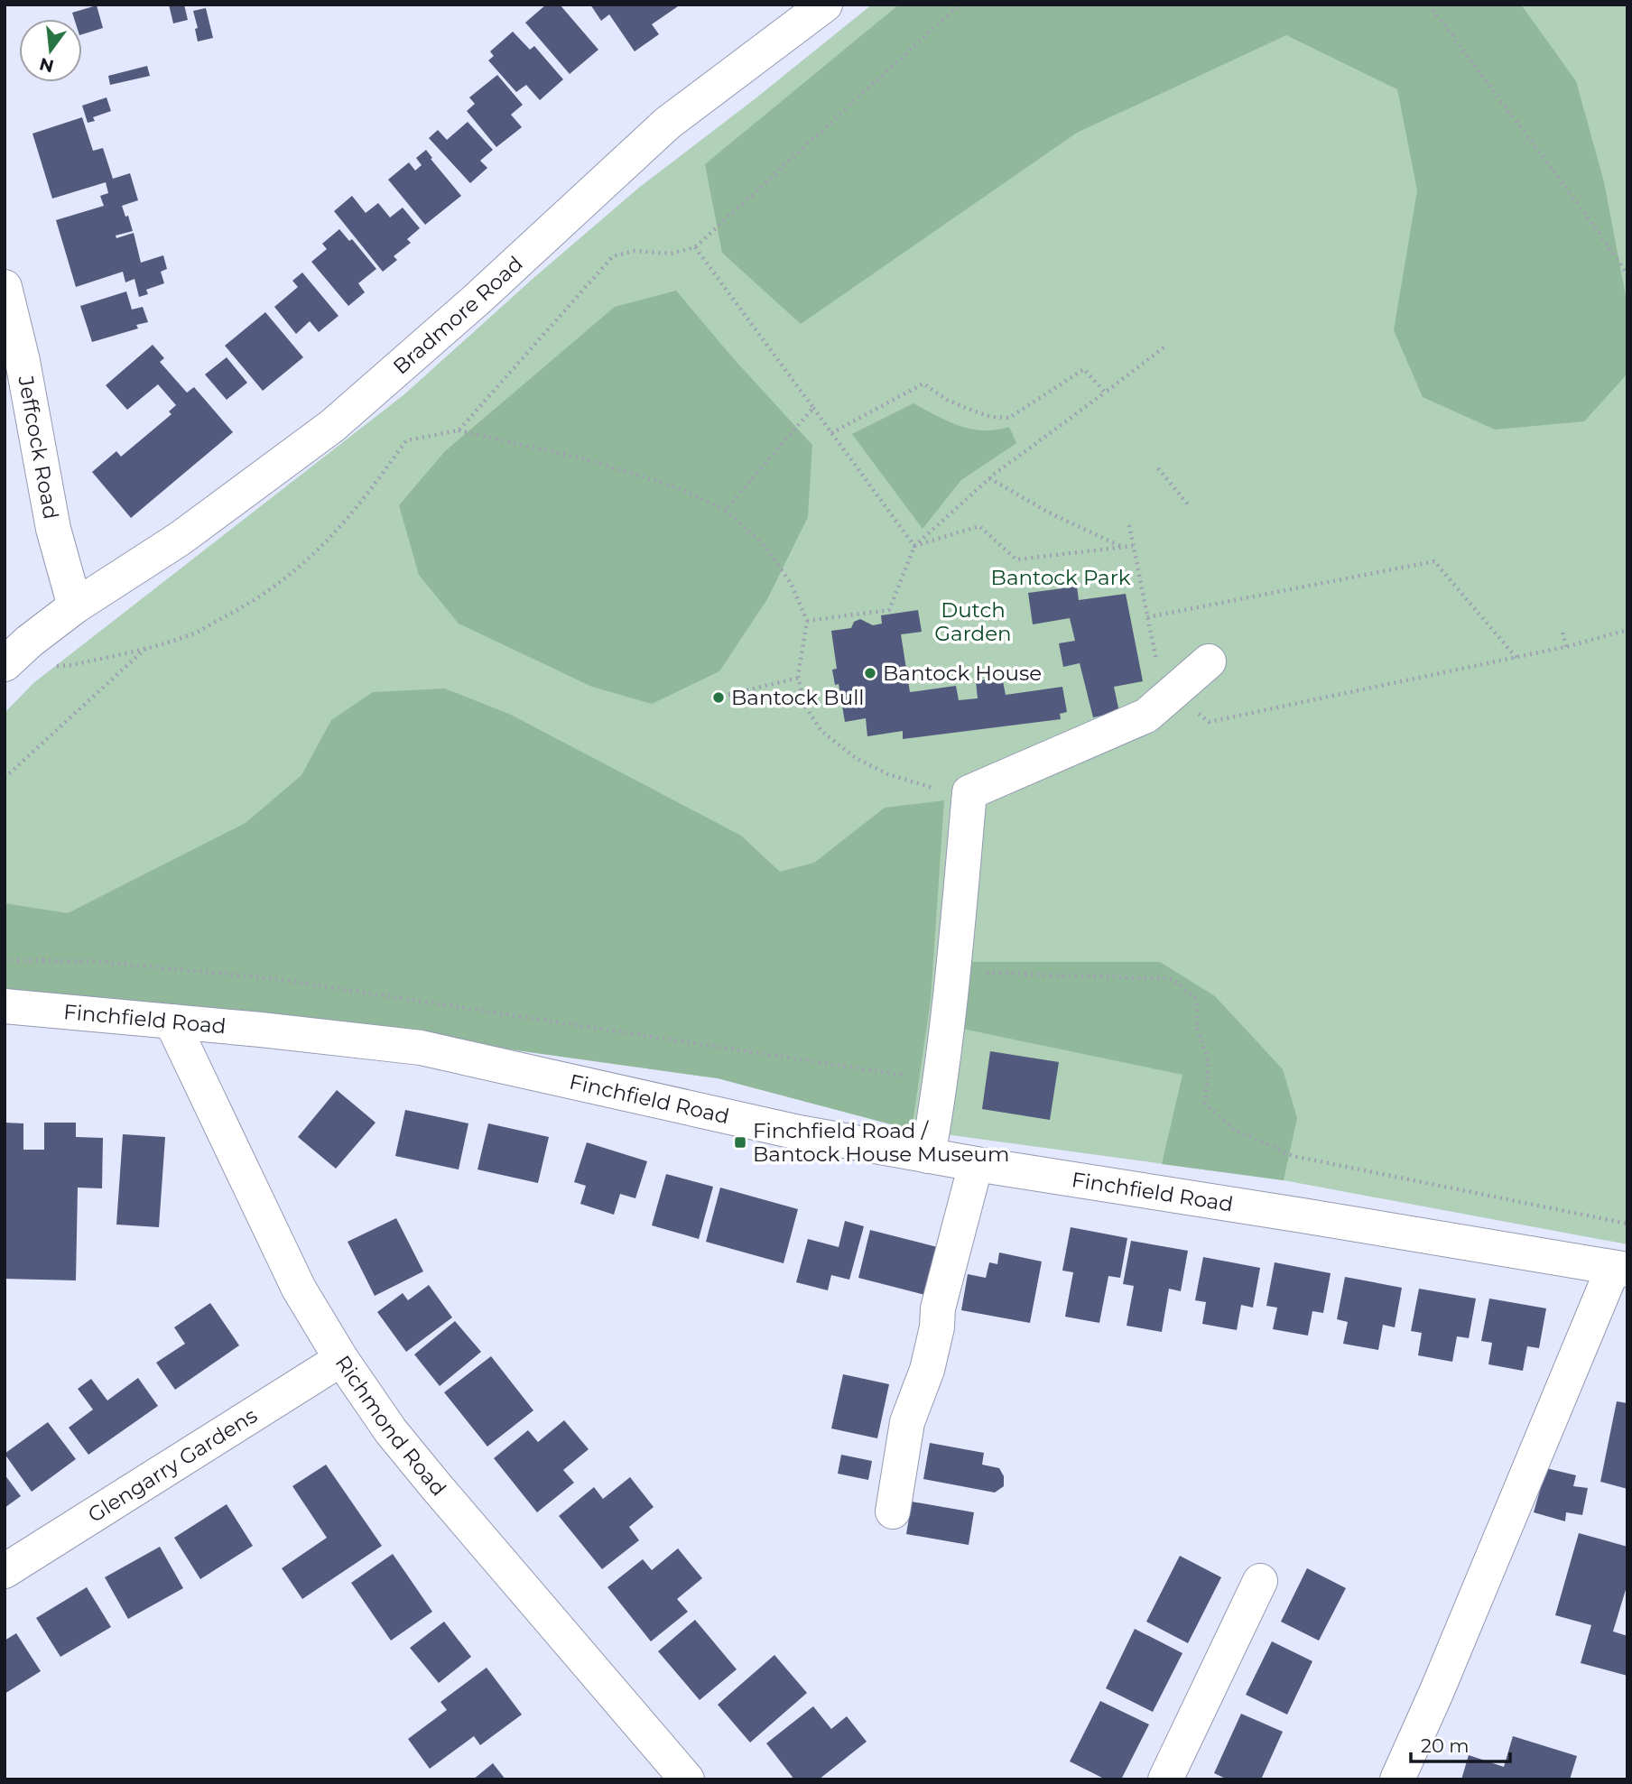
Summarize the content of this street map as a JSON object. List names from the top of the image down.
{
  "streets": {
    "street": [
      "Bradmore Road",
      "Jeffcock Road",
      "Finchfield Road",
      "Richmond Road",
      "Glengarry Gardens"
    ]
  },
  "crossings": [
    ["Bradmore Road", "Jeffcock Road"],
    ["Finchfield Road", "Richmond Road"],
    ["Richmond Road", "Glengarry Gardens"]
  ],
  "parks": ["Bantock Park", "Dutch Garden"],
  "places": {
    "other": ["Bantock House", "Bantock Bull"],
    "transit": ["Finchfield Road / Bantock House Museum"]
  },
  "scale_bar": "20 m",
  "north": "bottom"
}
